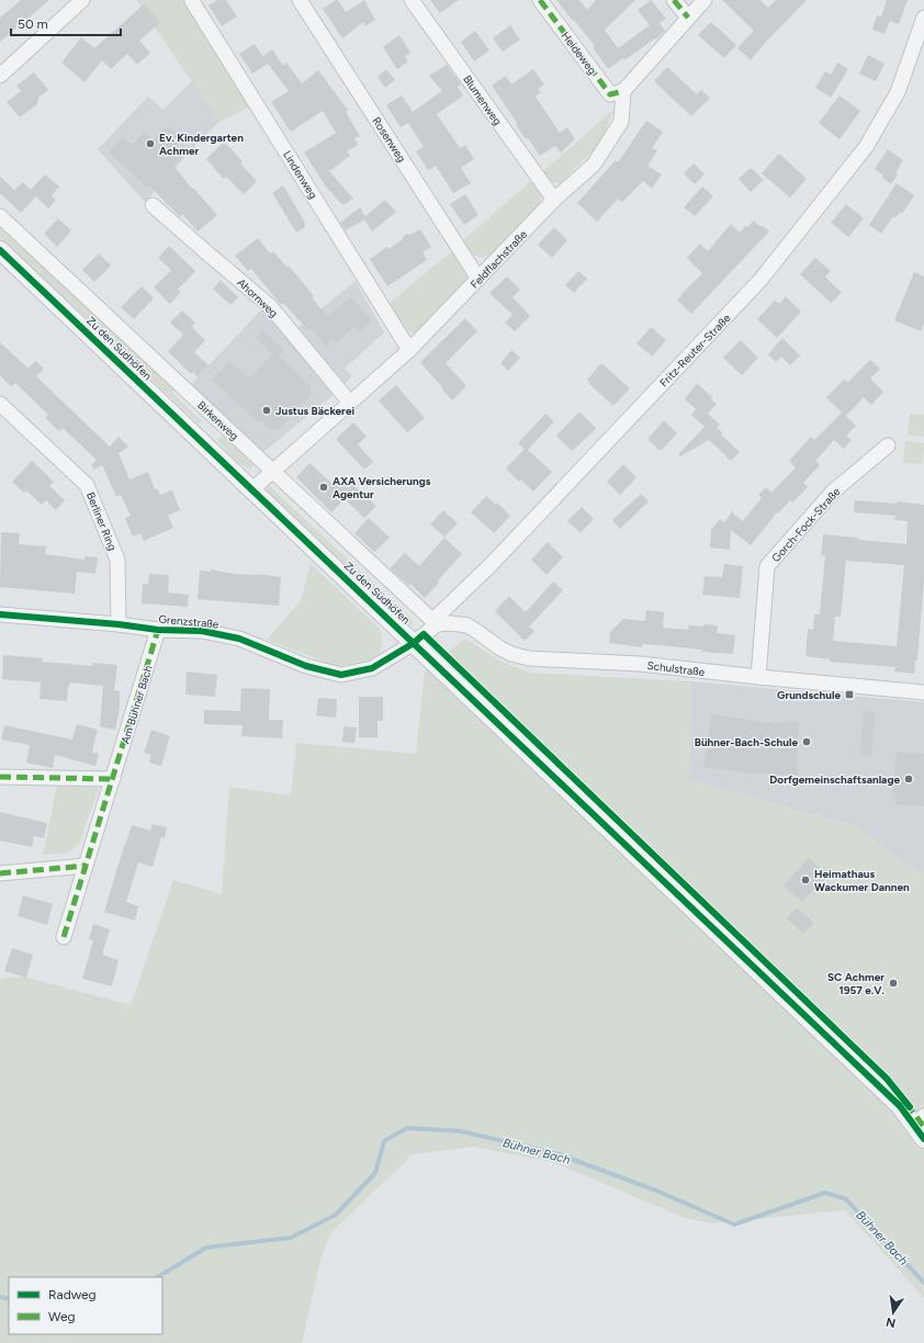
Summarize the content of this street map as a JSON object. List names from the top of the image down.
{
  "streets": {
    "street": [
      "Heideweg",
      "Blumenweg",
      "Rosenweg",
      "Lindenweg",
      "Feldflachstraße",
      "Ahornweg",
      "Zu den Südhöfen",
      "Fritz-Reuter-Straße",
      "Birkenweg",
      "Berliner Ring",
      "Gorch-Fock-Straße",
      "Grenzstraße",
      "Schulstraße",
      "Am Bühner Bach"
    ]
  },
  "crossings": [
    ["Heideweg", "Feldflachstraße"],
    ["Blumenweg", "Feldflachstraße"],
    ["Rosenweg", "Feldflachstraße"],
    ["Lindenweg", "Feldflachstraße"],
    ["Feldflachstraße", "Ahornweg"],
    ["Feldflachstraße", "Zu den Südhöfen"],
    ["Feldflachstraße", "Birkenweg"],
    ["Zu den Südhöfen", "Fritz-Reuter-Straße"],
    ["Zu den Südhöfen", "Grenzstraße"],
    ["Fritz-Reuter-Straße", "Birkenweg"],
    ["Fritz-Reuter-Straße", "Grenzstraße"],
    ["Fritz-Reuter-Straße", "Schulstraße"],
    ["Birkenweg", "Schulstraße"],
    ["Berliner Ring", "Grenzstraße"],
    ["Gorch-Fock-Straße", "Schulstraße"],
    ["Grenzstraße", "Am Bühner Bach"]
  ],
  "water": ["Bühner Bach"],
  "places": {
    "other": [
      "Ev. Kindergarten Achmer",
      "Justus Bäckerei",
      "AXA Versicherungs Agentur",
      "Bühner-Bach-Schule",
      "Dorfgemeinschaftsanlage",
      "Heimathaus Wackumer Dannen",
      "SC Achmer 1957 e.V."
    ],
    "transit": ["Grundschule"]
  },
  "legend": ["Radweg", "Weg"],
  "scale_bar": "50 m",
  "north": "bottom"
}
